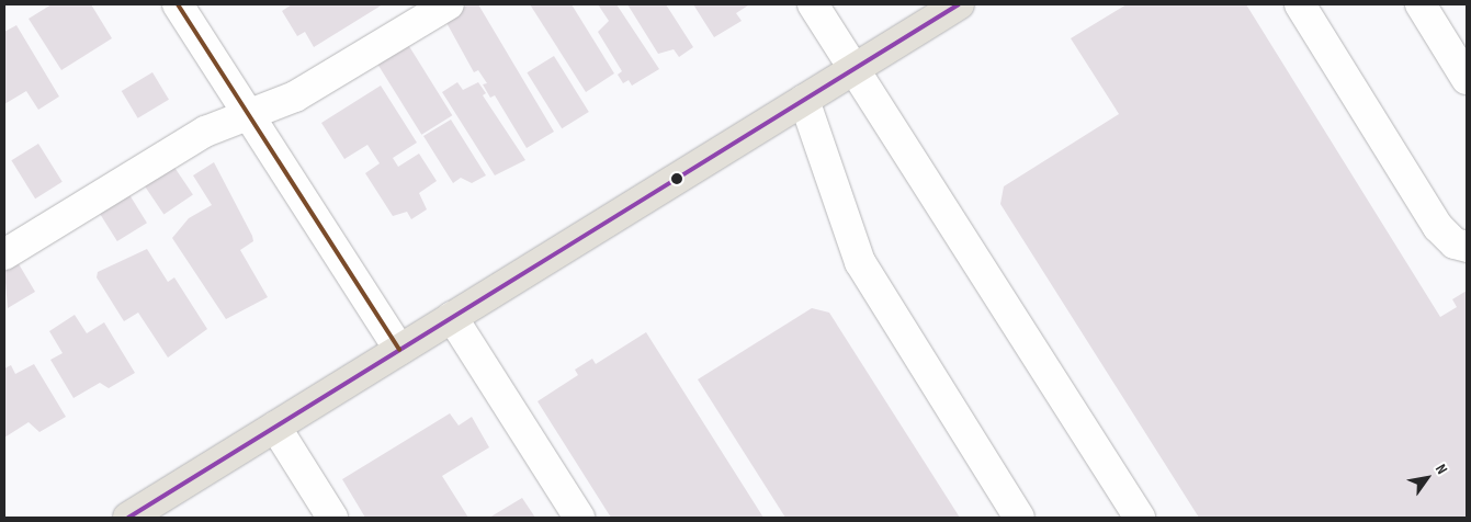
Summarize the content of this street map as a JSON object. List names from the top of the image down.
{
  "north": "top right"
}
